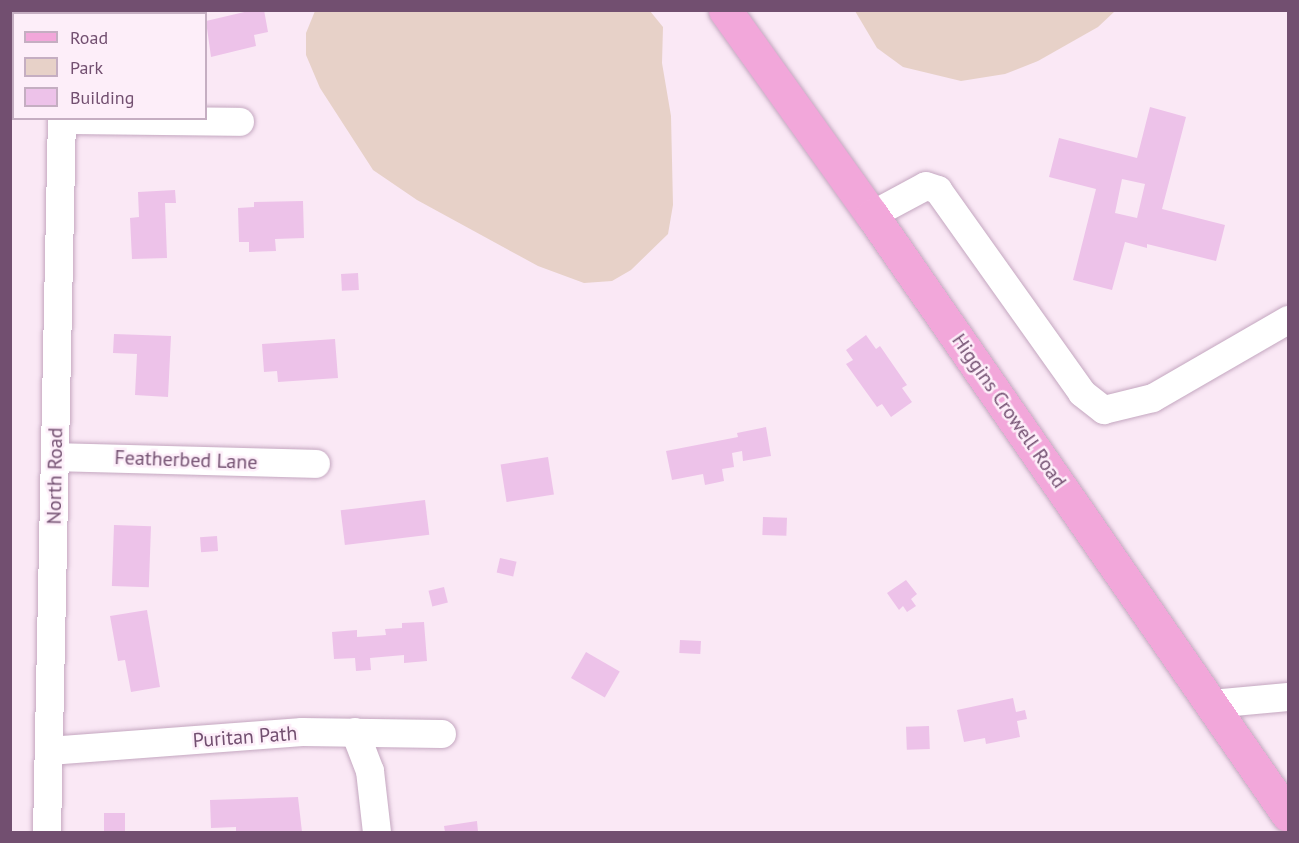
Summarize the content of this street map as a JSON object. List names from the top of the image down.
{
  "streets": {
    "main road": ["Higgins Crowell Road"],
    "street": ["Featherbed Lane", "North Road", "Puritan Path"]
  },
  "crossings": [
    ["Featherbed Lane", "North Road"],
    ["North Road", "Puritan Path"]
  ],
  "legend": ["Road", "Park", "Building"]
}
